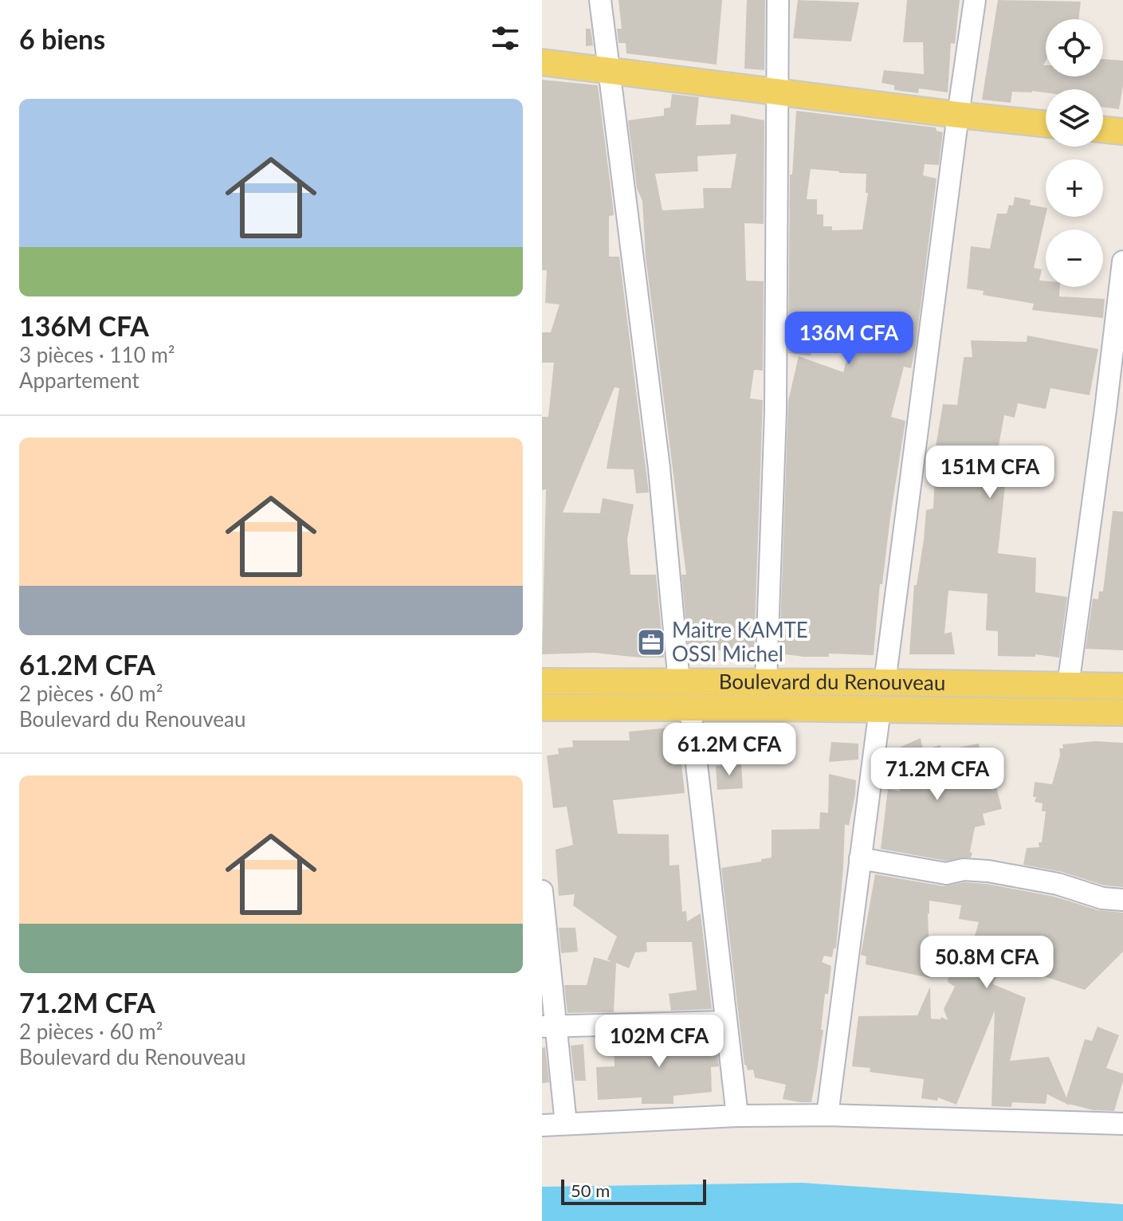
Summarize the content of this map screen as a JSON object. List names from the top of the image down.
{
  "streets": {
    "main road": ["Boulevard du Renouveau"]
  },
  "places": {
    "office": ["Maitre KAMTE OSSI Michel"]
  },
  "scale_bar": "50 m",
  "page": {
    "heading": "6 biens",
    "map_buttons": ["+", "−"],
    "list": [
      {
        "name": "136M CFA",
        "note": "3 pièces · 110 m² · Appartement"
      },
      {
        "name": "61.2M CFA",
        "note": "2 pièces · 60 m² · Boulevard du Renouveau"
      },
      {
        "name": "71.2M CFA",
        "note": "2 pièces · 60 m² · Boulevard du Renouveau"
      }
    ],
    "price": [
      "136M CFA",
      "151M CFA",
      "61.2M CFA",
      "71.2M CFA",
      "50.8M CFA",
      "102M CFA"
    ],
    "scale": "50 m"
  }
}
